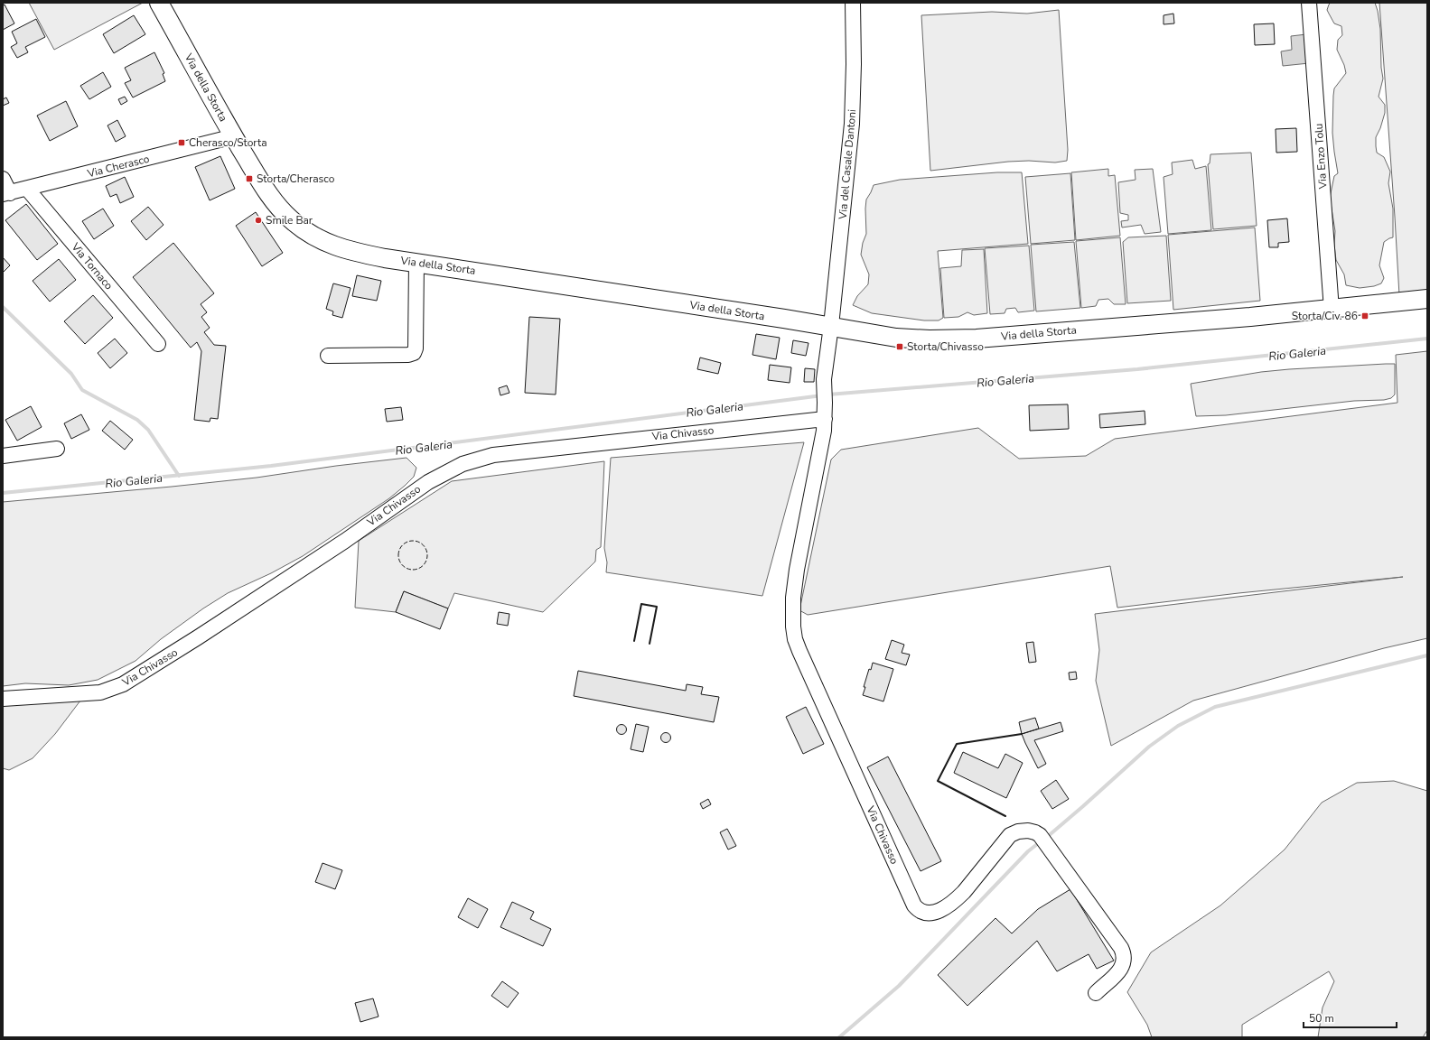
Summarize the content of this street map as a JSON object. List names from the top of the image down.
{
  "streets": {
    "main road": ["Via della Storta"],
    "street": [
      "Via Enzo Tolu",
      "Via del Casale Dantoni",
      "Via Cherasco",
      "Via Tornaco",
      "Via Chivasso"
    ]
  },
  "crossings": [
    ["Via della Storta", "Via Enzo Tolu"],
    ["Via della Storta", "Via del Casale Dantoni"],
    ["Via della Storta", "Via Cherasco"],
    ["Via della Storta", "Via Chivasso"],
    ["Via del Casale Dantoni", "Via Chivasso"],
    ["Via Cherasco", "Via Tornaco"]
  ],
  "water": ["Rio Galeria"],
  "places": {
    "transit": [
      "Cherasco/Storta",
      "Storta/Cherasco",
      "Storta/Civ. 86",
      "Storta/Chivasso"
    ],
    "other": ["Smile Bar"]
  },
  "scale_bar": "50 m"
}
